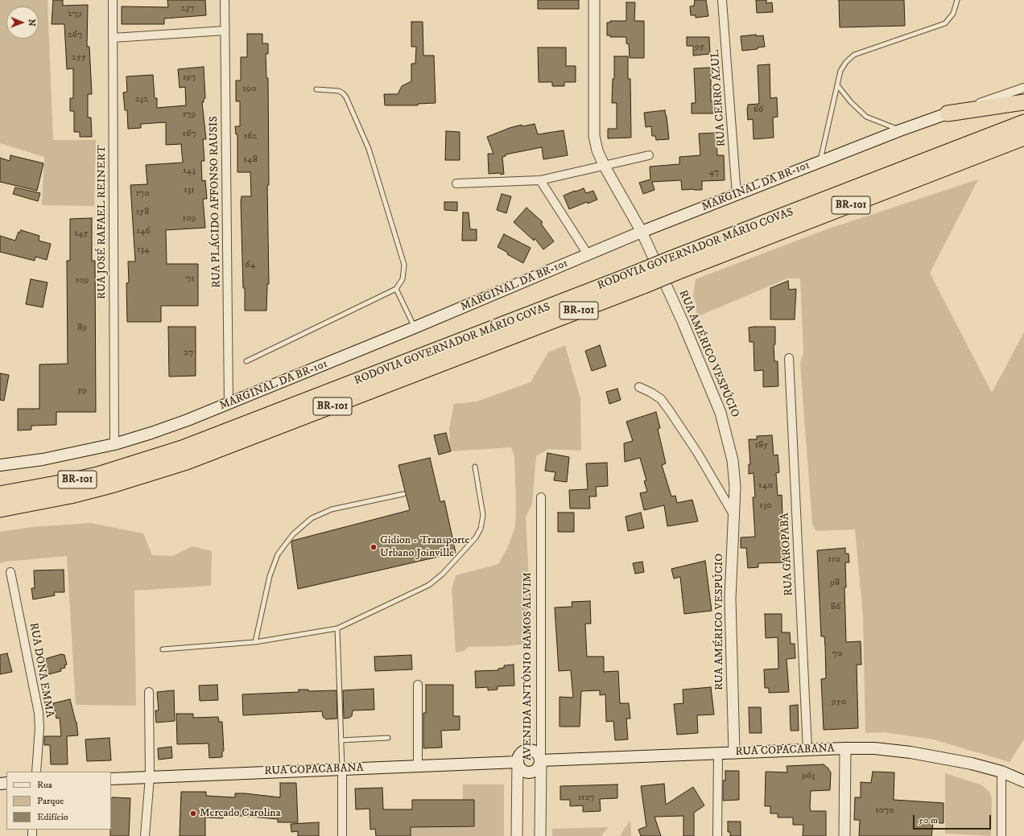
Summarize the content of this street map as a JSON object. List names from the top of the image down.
{
  "streets": {
    "highway": ["BR-101", "RODOVIA GOVERNADOR MÁRIO COVAS"],
    "main road": ["MARGINAL DA BR-101", "RUA COPACABANA"],
    "street": [
      "RUA CERRO AZUL",
      "RUA PLÁCIDO AFFONSO RAUSIS",
      "RUA JOSÉ RAFAEL REINERT",
      "RUA AMÉRICO VESPÚCIO",
      "RUA GAROPABA",
      "AVENIDA ANTÔNIO RAMOS ALVIM",
      "RUA DONA EMMA"
    ]
  },
  "crossings": [
    ["RUA CERRO AZUL", "MARGINAL DA BR-101"],
    ["MARGINAL DA BR-101", "RUA PLÁCIDO AFFONSO RAUSIS"],
    ["MARGINAL DA BR-101", "RUA JOSÉ RAFAEL REINERT"],
    ["MARGINAL DA BR-101", "RUA AMÉRICO VESPÚCIO"],
    ["RUA AMÉRICO VESPÚCIO", "RUA COPACABANA"],
    ["RUA GAROPABA", "RUA COPACABANA"],
    ["AVENIDA ANTÔNIO RAMOS ALVIM", "RUA COPACABANA"]
  ],
  "places": ["Gidion - Transporte Urbano Joinville", "Mercado Carolina"],
  "house_numbers": [
    "237",
    "279",
    "267",
    "95",
    "255",
    "197",
    "190",
    "232",
    "66",
    "179",
    "167",
    "162",
    "148",
    "143",
    "47",
    "131",
    "170",
    "158",
    "109",
    "146",
    "145",
    "134",
    "64",
    "71",
    "109",
    "89",
    "27",
    "59",
    "185",
    "140",
    "130",
    "110",
    "98",
    "86",
    "70",
    "950",
    "963",
    "1127",
    "1070"
  ],
  "legend": ["Rua", "Parque", "Edifício"],
  "scale_bar": "50 m",
  "north": "right"
}
